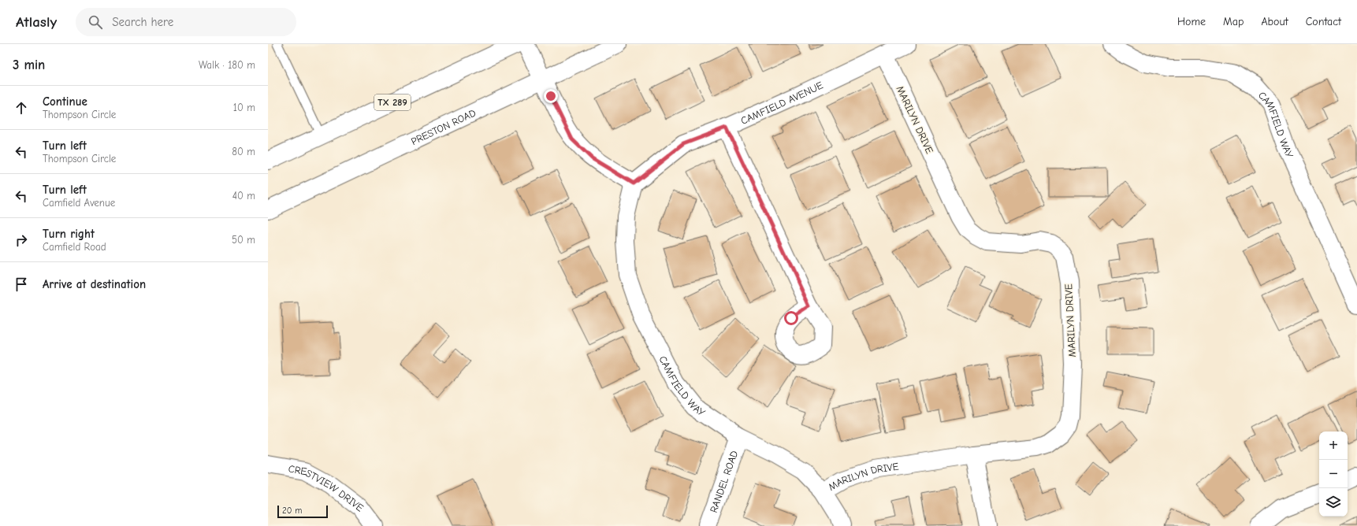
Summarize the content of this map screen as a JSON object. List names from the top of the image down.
{
  "streets": {
    "street": [
      "TX 289",
      "CAMFIELD AVENUE",
      "MARILYN DRIVE",
      "CAMFIELD WAY",
      "PRESTON ROAD",
      "RANDEL ROAD",
      "CRESTVIEW DRIVE"
    ]
  },
  "crossings": [
    ["CAMFIELD AVENUE", "MARILYN DRIVE"],
    ["CAMFIELD AVENUE", "CAMFIELD WAY"],
    ["MARILYN DRIVE", "CAMFIELD WAY"],
    ["CAMFIELD WAY", "RANDEL ROAD"]
  ],
  "scale_bar": "20 m",
  "page": {
    "header": "Atlasly",
    "search": "Search here",
    "nav": [
      "Home",
      "Map",
      "About",
      "Contact"
    ],
    "heading": ["3 min", "Walk · 180 m"],
    "list": [
      ["Continue", "Thompson Circle", "10 m"],
      ["Turn left", "Thompson Circle", "80 m"],
      ["Turn left", "Camfield Avenue", "40 m"],
      ["Turn right", "Camfield Road", "50 m"],
      "Arrive at destination"
    ],
    "map_buttons": ["+", "−"],
    "scale": "20 m"
  }
}
